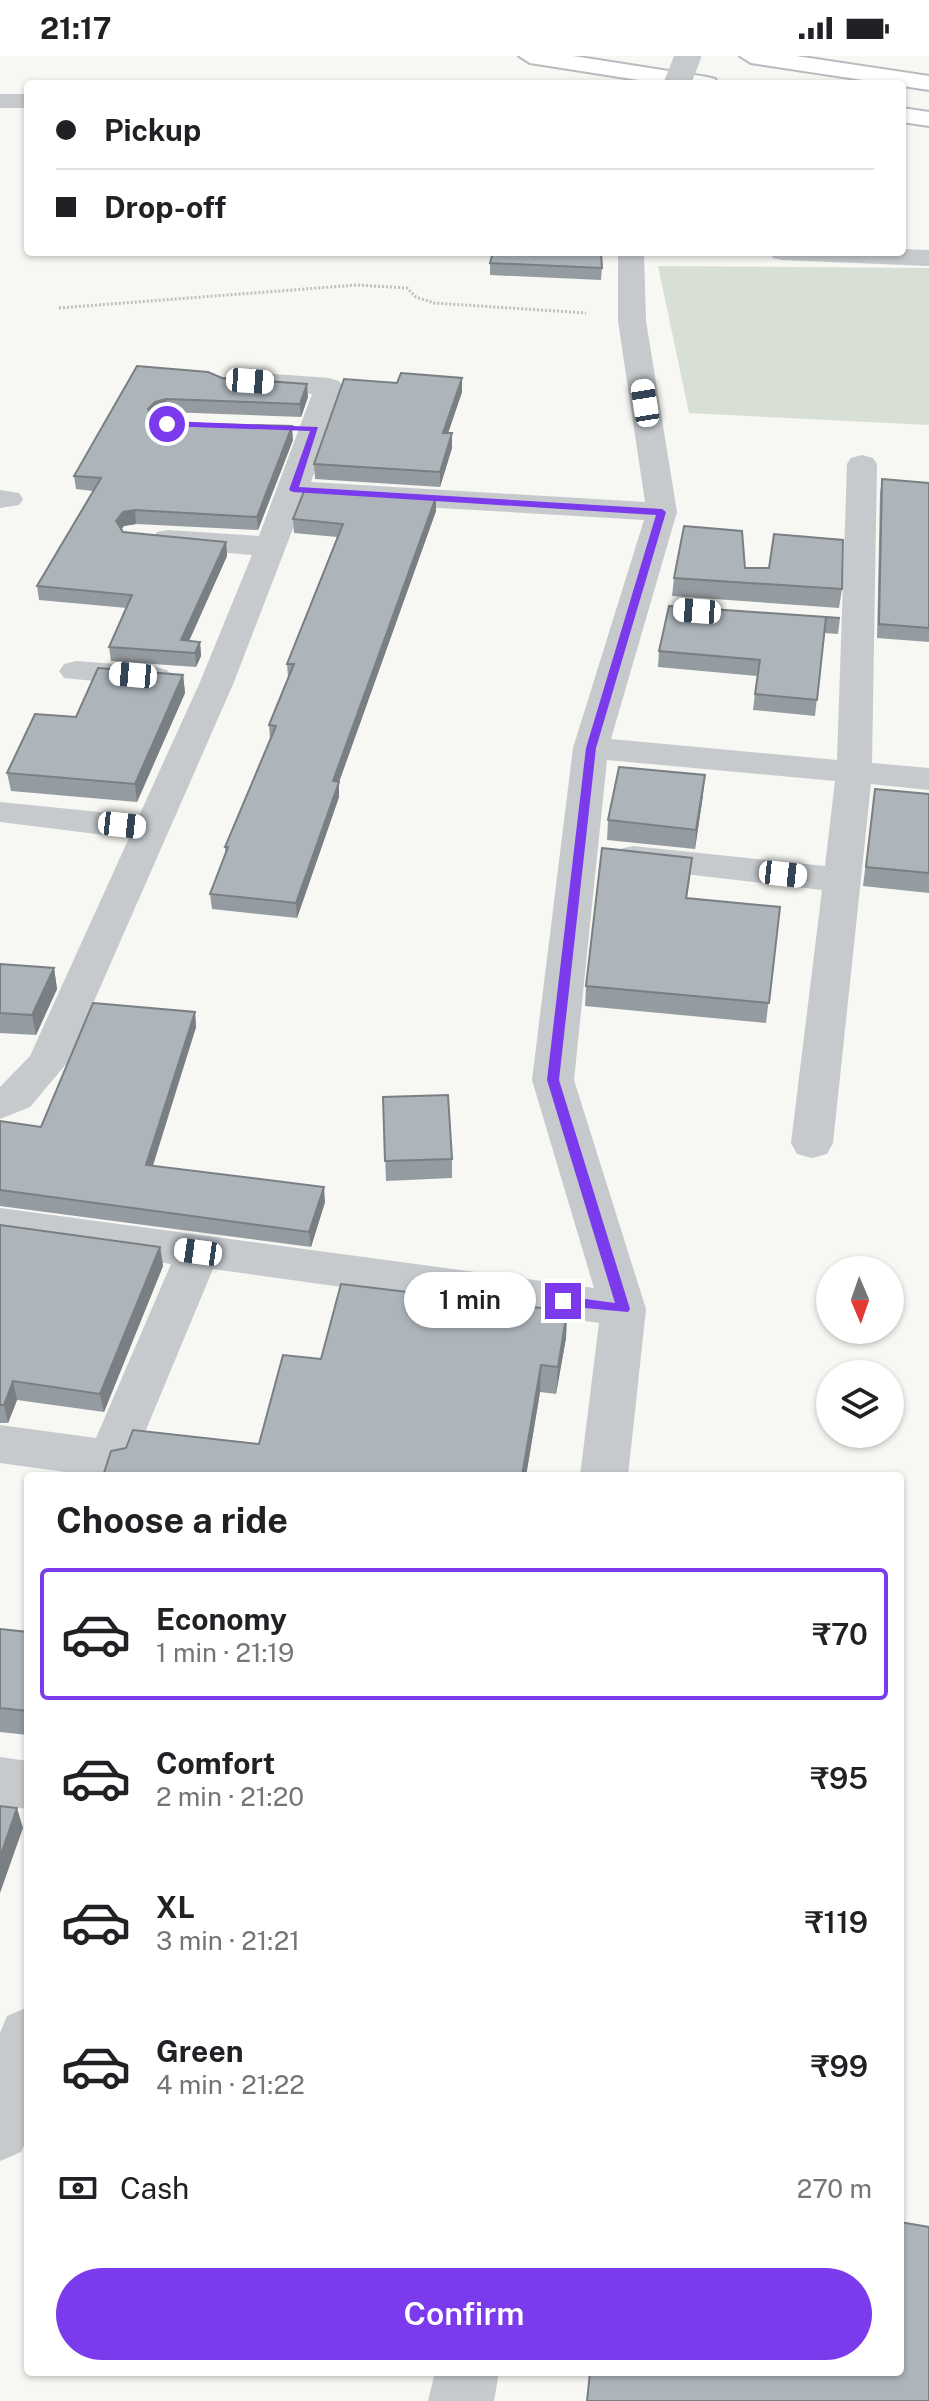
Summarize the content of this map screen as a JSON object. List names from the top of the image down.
{
  "north": "bottom",
  "page": {
    "status": "21:17",
    "banner": ["Pickup", "Drop-off"],
    "bubble": "1 min",
    "heading": "Choose a ride",
    "list": [
      {
        "name": "Economy",
        "note": "1 min · 21:19",
        "value": "₹70"
      },
      {
        "name": "Comfort",
        "note": "2 min · 21:20",
        "value": "₹95"
      },
      {
        "name": "XL",
        "note": "3 min · 21:21",
        "value": "₹119"
      },
      {
        "name": "Green",
        "note": "4 min · 21:22",
        "value": "₹99"
      }
    ],
    "pay": ["Cash", "270 m"],
    "buttons": "Confirm"
  }
}
